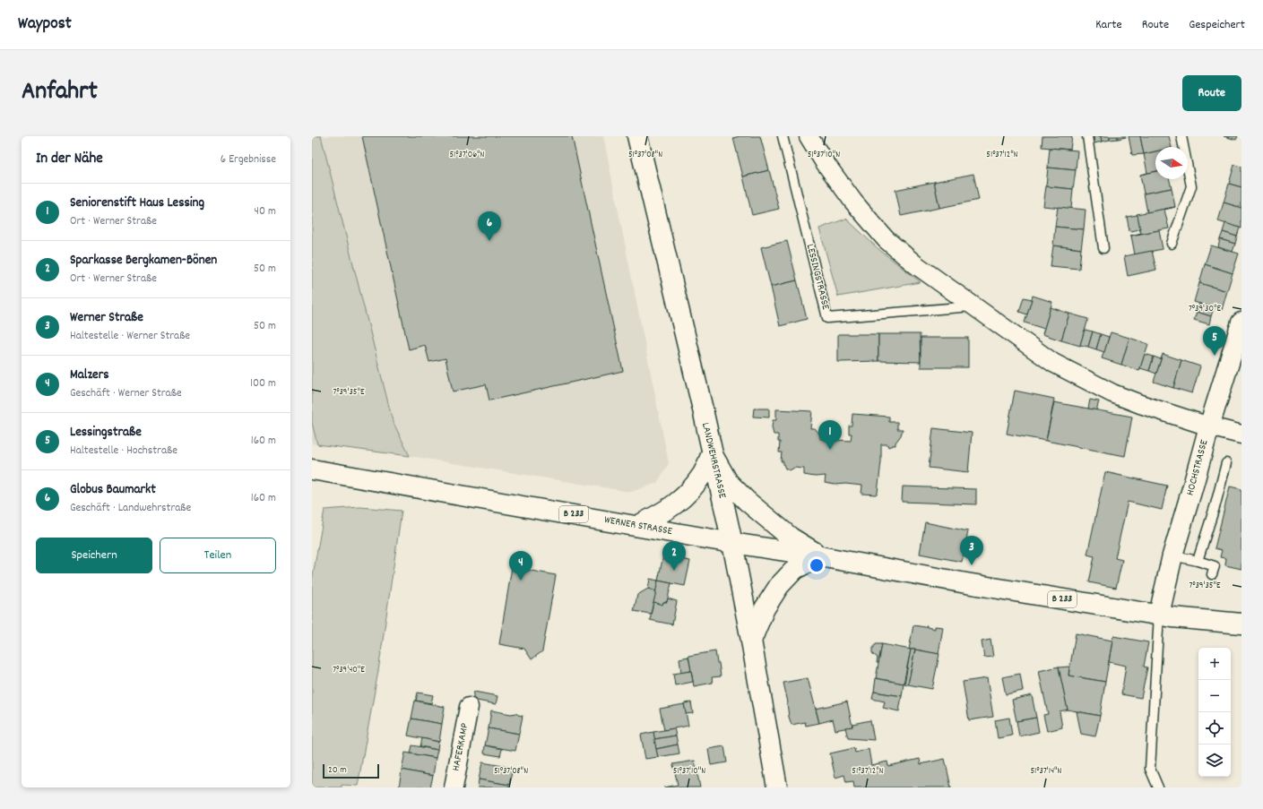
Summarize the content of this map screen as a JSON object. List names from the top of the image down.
{
  "streets": {
    "main road": [
      "LANDWEHRSTRASSE",
      "HOCHSTRASSE",
      "B 233",
      "WERNER STRASSE"
    ],
    "street": ["HAFERKAMP"],
    "lane": ["LESSINGSTRASSE"]
  },
  "crossings": [
    ["LANDWEHRSTRASSE", "WERNER STRASSE"],
    ["HOCHSTRASSE", "WERNER STRASSE"]
  ],
  "scale_bar": "20 m",
  "north": "right",
  "page": {
    "header": "Waypost",
    "nav": ["Karte", "Route", "Gespeichert"],
    "title": "Anfahrt",
    "buttons": [
      "Route",
      ["Speichern", "Teilen"]
    ],
    "heading": ["In der Nähe", "6 Ergebnisse"],
    "list": [
      {
        "mark": "1",
        "name": "Seniorenstift Haus Lessing",
        "note": "Ort · Werner Straße",
        "value": "40 m"
      },
      {
        "mark": "2",
        "name": "Sparkasse Bergkamen-Bönen",
        "note": "Ort · Werner Straße",
        "value": "50 m"
      },
      {
        "mark": "3",
        "name": "Werner Straße",
        "note": "Haltestelle · Werner Straße",
        "value": "50 m"
      },
      {
        "mark": "4",
        "name": "Malzers",
        "note": "Geschäft · Werner Straße",
        "value": "100 m"
      },
      {
        "mark": "5",
        "name": "Lessingstraße",
        "note": "Haltestelle · Hochstraße",
        "value": "160 m"
      },
      {
        "mark": "6",
        "name": "Globus Baumarkt",
        "note": "Geschäft · Landwehrstraße",
        "value": "160 m"
      }
    ],
    "pins": [
      "6",
      "5",
      "1",
      "3",
      "2",
      "4"
    ],
    "map_buttons": ["+", "−"],
    "scale": "20 m"
  },
  "coordinates": [
    "51°37'06\"N",
    "51°37'08\"N",
    "51°37'10\"N",
    "51°37'12\"N",
    "7°39'30\"E",
    "7°39'35\"E",
    "7°39'40\"E",
    "51°37'14\"N"
  ]
}
